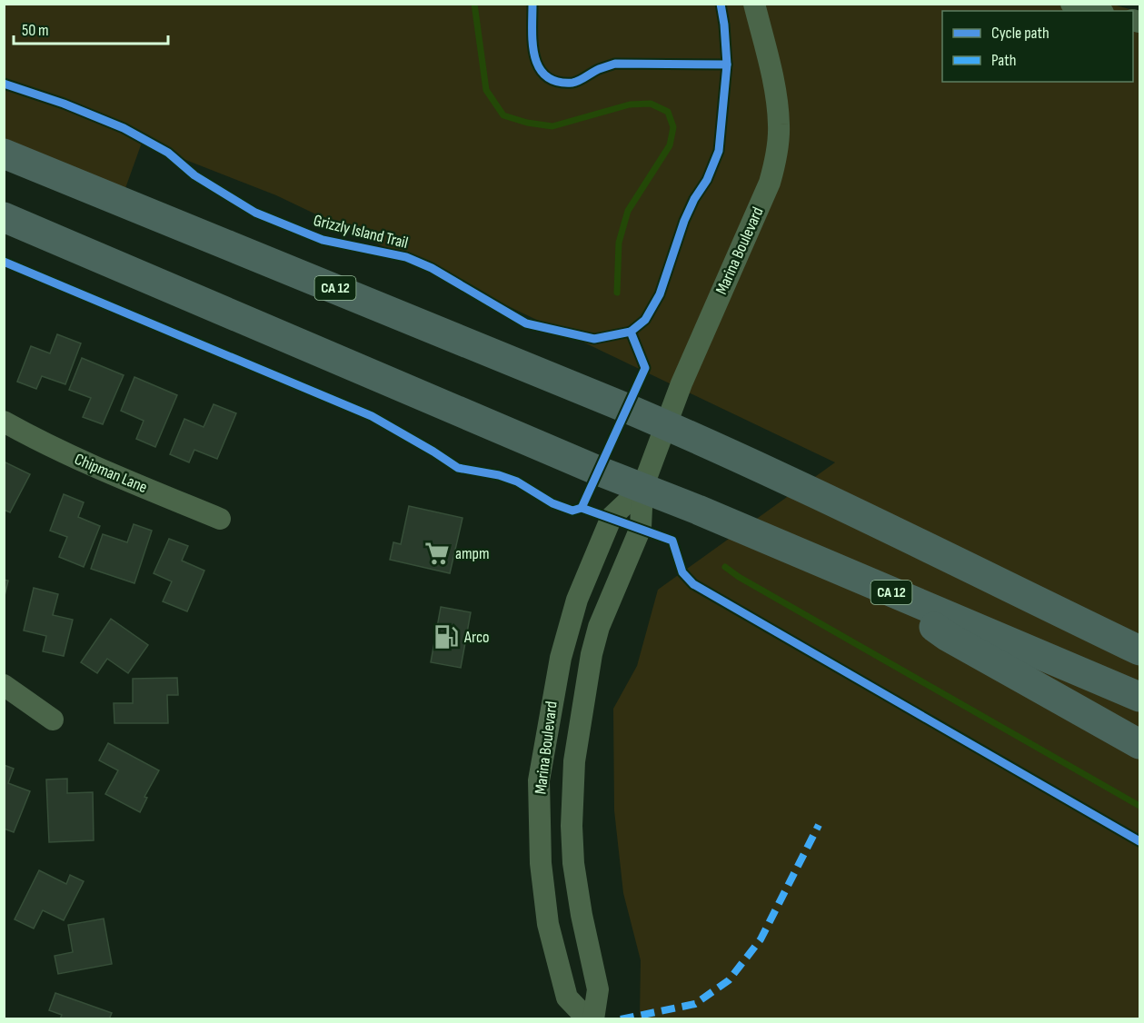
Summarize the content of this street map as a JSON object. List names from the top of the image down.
{
  "streets": {
    "highway": ["CA 12"],
    "street": ["Marina Boulevard", "Chipman Lane"],
    "cycle path": ["Grizzly Island Trail"]
  },
  "crossings": [
    ["Marina Boulevard", "CA 12"]
  ],
  "places": {
    "supermarket": ["ampm"],
    "fuel station": ["Arco"]
  },
  "legend": ["Cycle path", "Path"],
  "scale_bar": "50 m"
}
